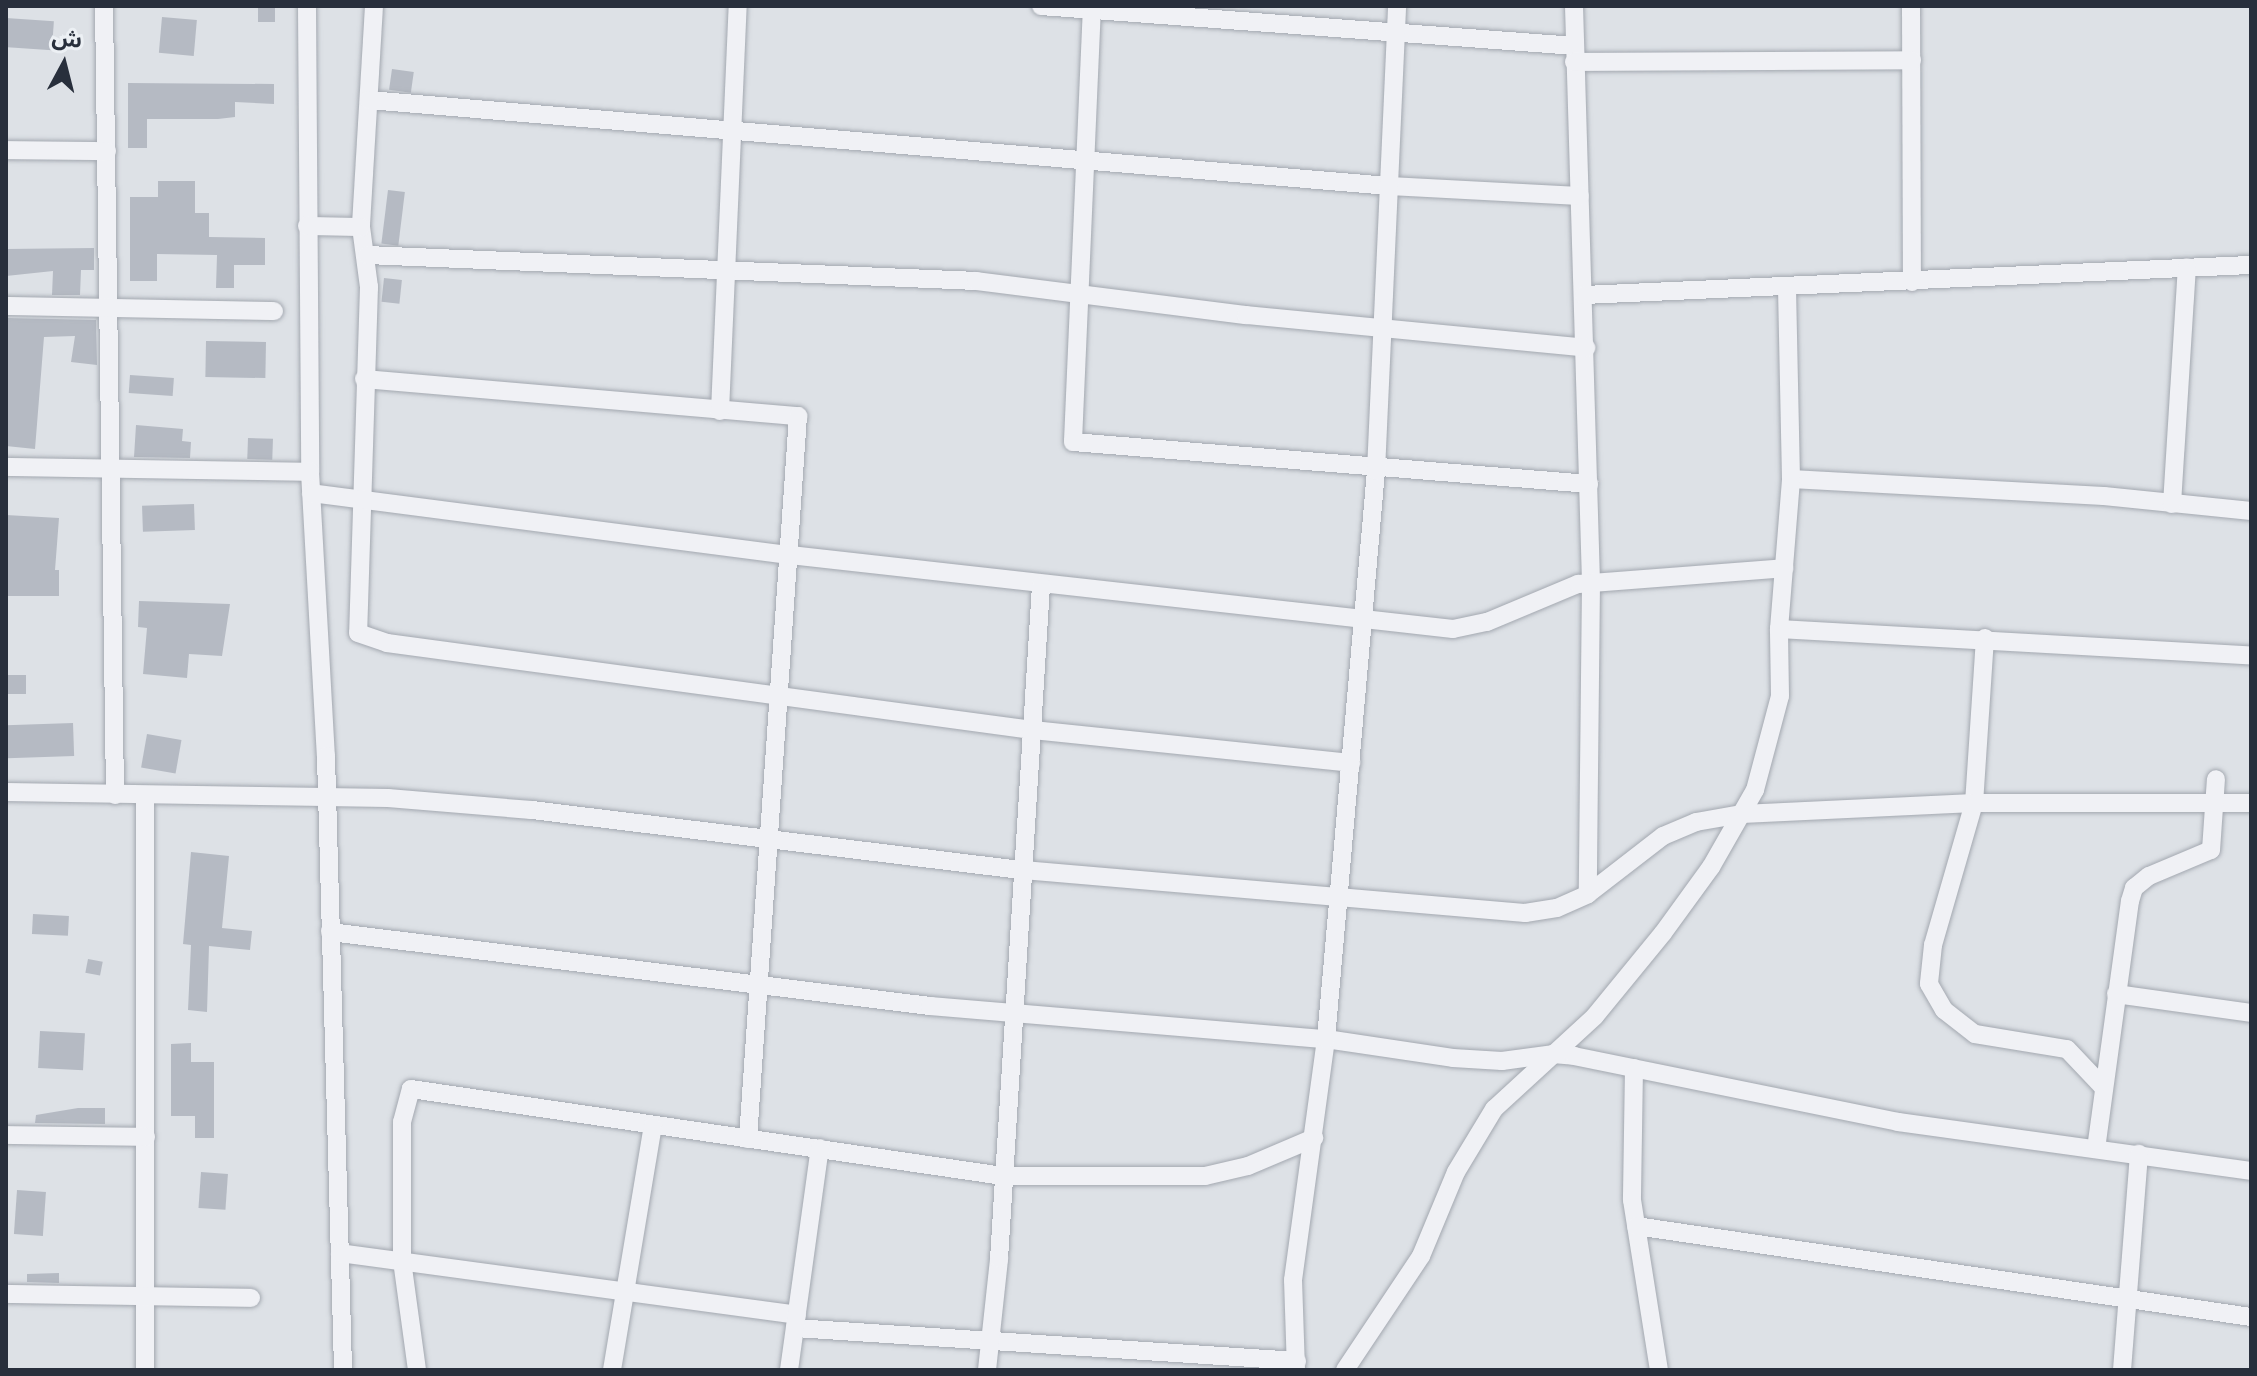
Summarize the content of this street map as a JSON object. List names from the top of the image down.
{
  "north": "top"
}
